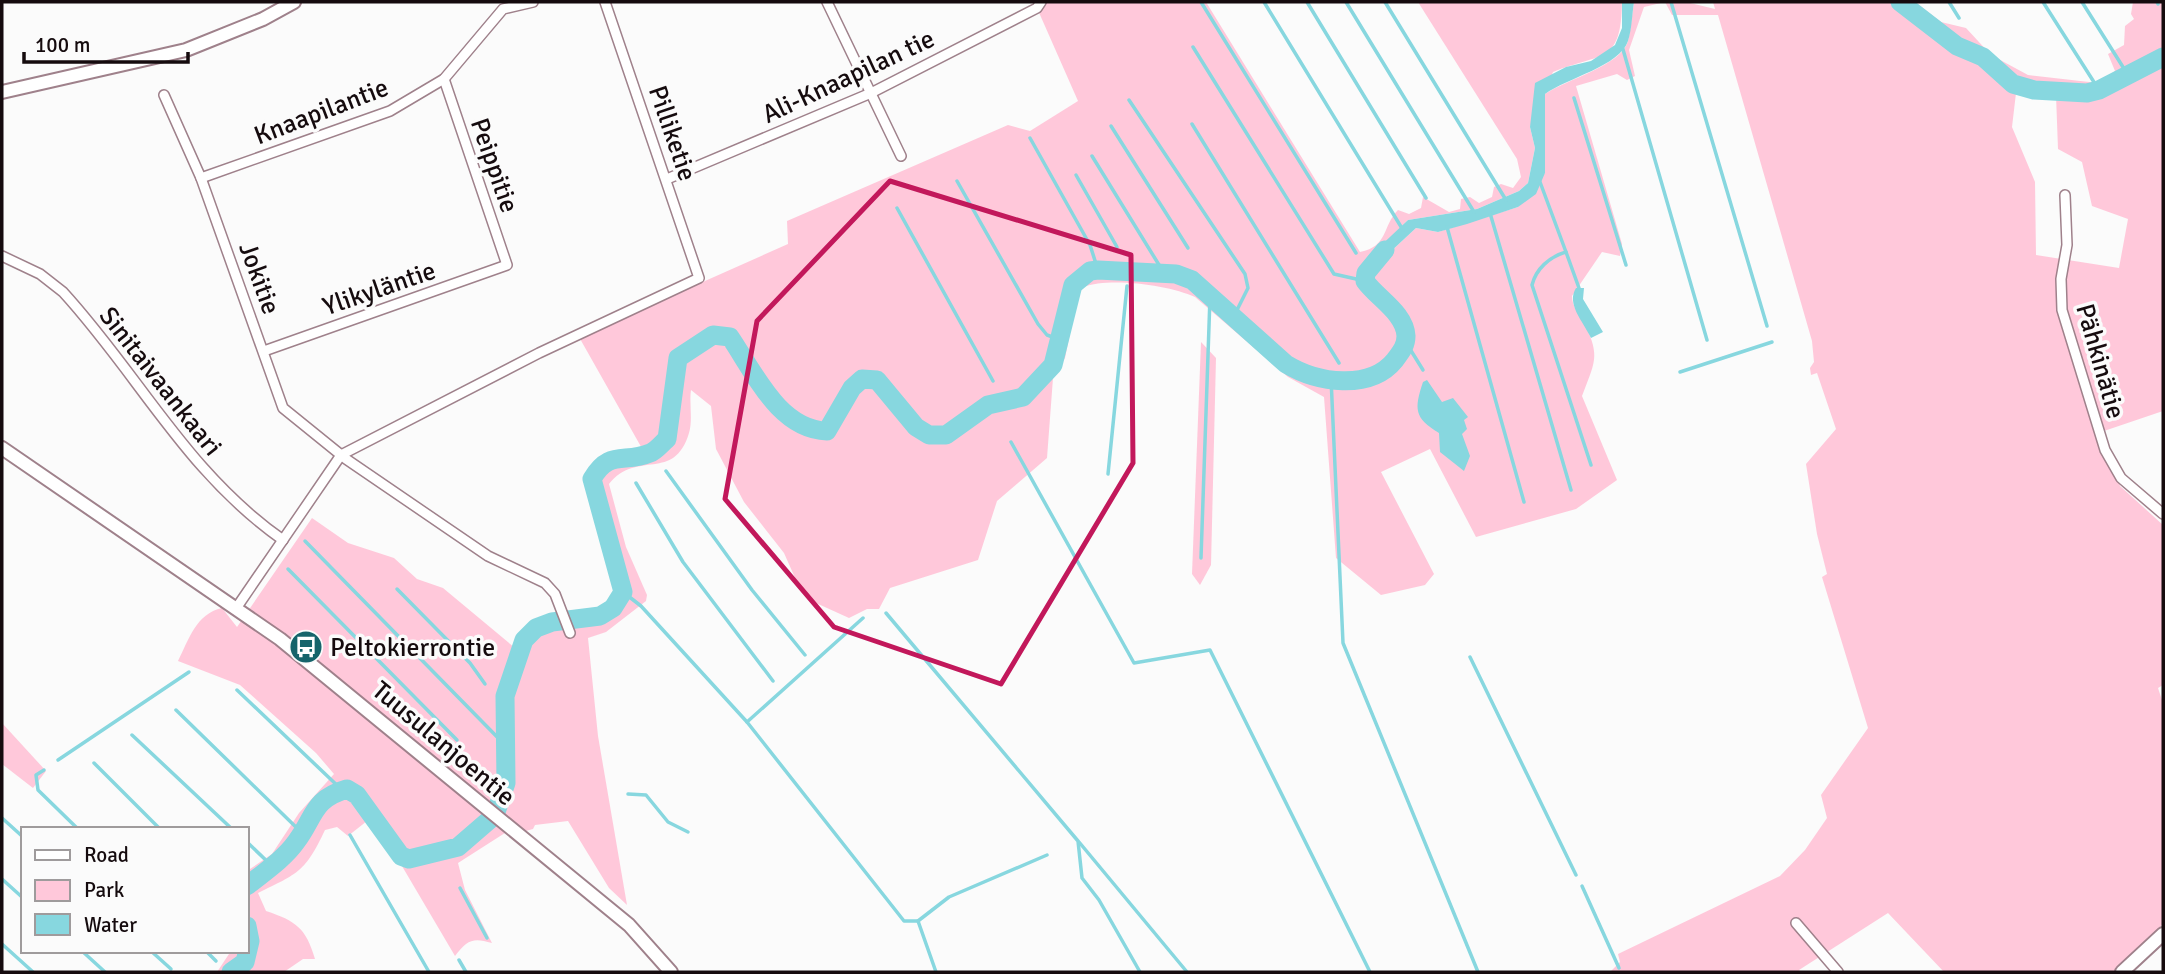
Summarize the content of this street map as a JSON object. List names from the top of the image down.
{
  "streets": {
    "street": [
      "Ali-Knaapilan tie",
      "Knaapilantie",
      "Pilliketie",
      "Peippitie",
      "Jokitie",
      "Ylikyläntie",
      "Pähkinätie",
      "Sinitaivaankaari",
      "Tuusulanjoentie"
    ]
  },
  "crossings": [
    ["Ali-Knaapilan tie", "Pilliketie"],
    ["Knaapilantie", "Peippitie"],
    ["Knaapilantie", "Jokitie"],
    ["Pilliketie", "Jokitie"],
    ["Peippitie", "Ylikyläntie"],
    ["Jokitie", "Ylikyläntie"]
  ],
  "places": {
    "bus stop": ["Peltokierrontie"]
  },
  "legend": ["Road", "Park", "Water"],
  "scale_bar": "100 m"
}
